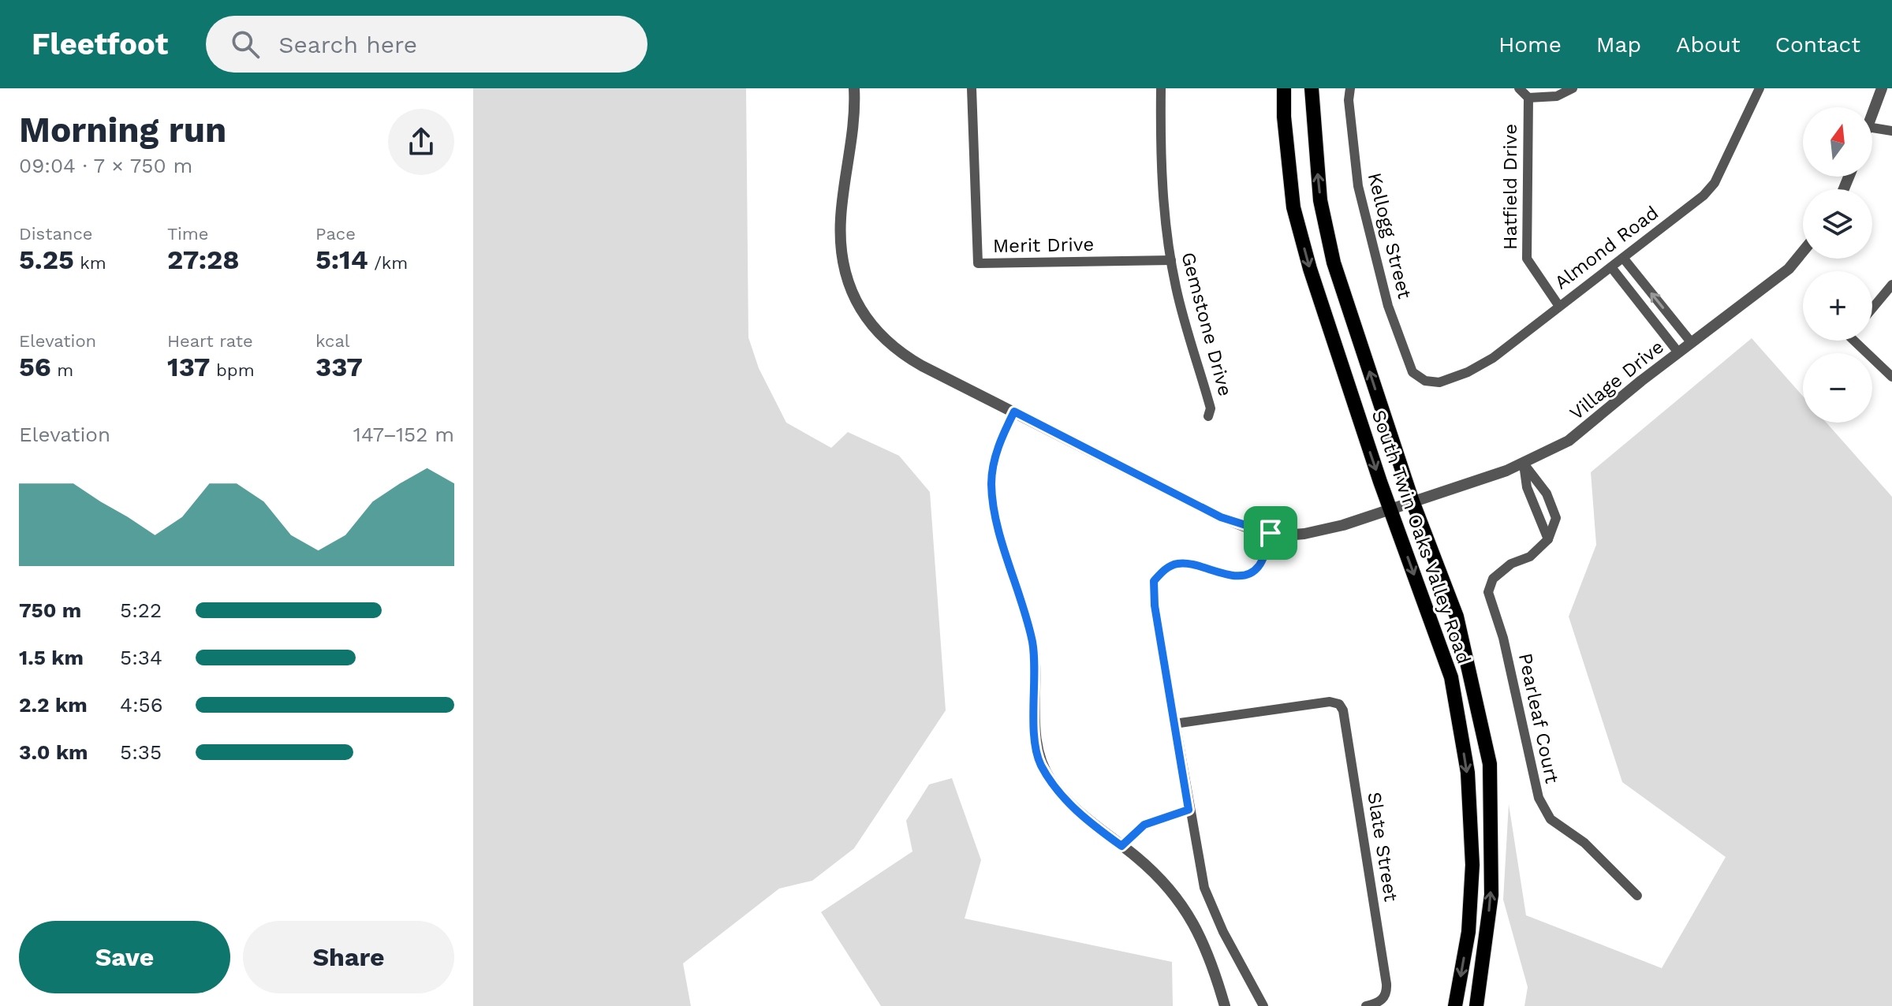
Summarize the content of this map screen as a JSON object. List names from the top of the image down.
{
  "streets": {
    "main road": ["South Twin Oaks Valley Road"],
    "street": [
      "Hatfield Drive",
      "Kellogg Street",
      "Merit Drive",
      "Almond Road",
      "Gemstone Drive",
      "Village Drive",
      "Pearleaf Court",
      "Slate Street"
    ]
  },
  "crossings": [
    ["Hatfield Drive", "Almond Road"],
    ["Kellogg Street", "Almond Road"],
    ["Merit Drive", "Gemstone Drive"],
    ["Village Drive", "South Twin Oaks Valley Road"]
  ],
  "north": "top",
  "page": {
    "header": "Fleetfoot",
    "search": "Search here",
    "nav": [
      "Home",
      "Map",
      "About",
      "Contact"
    ],
    "heading": ["Morning run", "09:04 · 7 × 750 m"],
    "map_buttons": ["+", "−"],
    "stats": [
      ["Distance", "5.25 km"],
      ["Time", "27:28"],
      ["Pace", "5:14 /km"],
      ["Elevation", "56 m"],
      ["Heart rate", "137 bpm"],
      ["kcal", "337"]
    ],
    "chart": ["Elevation", "147–152 m"],
    "list": [
      {
        "name": "750 m",
        "note": "5:22"
      },
      {
        "name": "1.5 km",
        "note": "5:34"
      },
      {
        "name": "2.2 km",
        "note": "4:56"
      },
      {
        "name": "3.0 km",
        "note": "5:35"
      }
    ],
    "buttons": ["Save", "Share"]
  }
}
